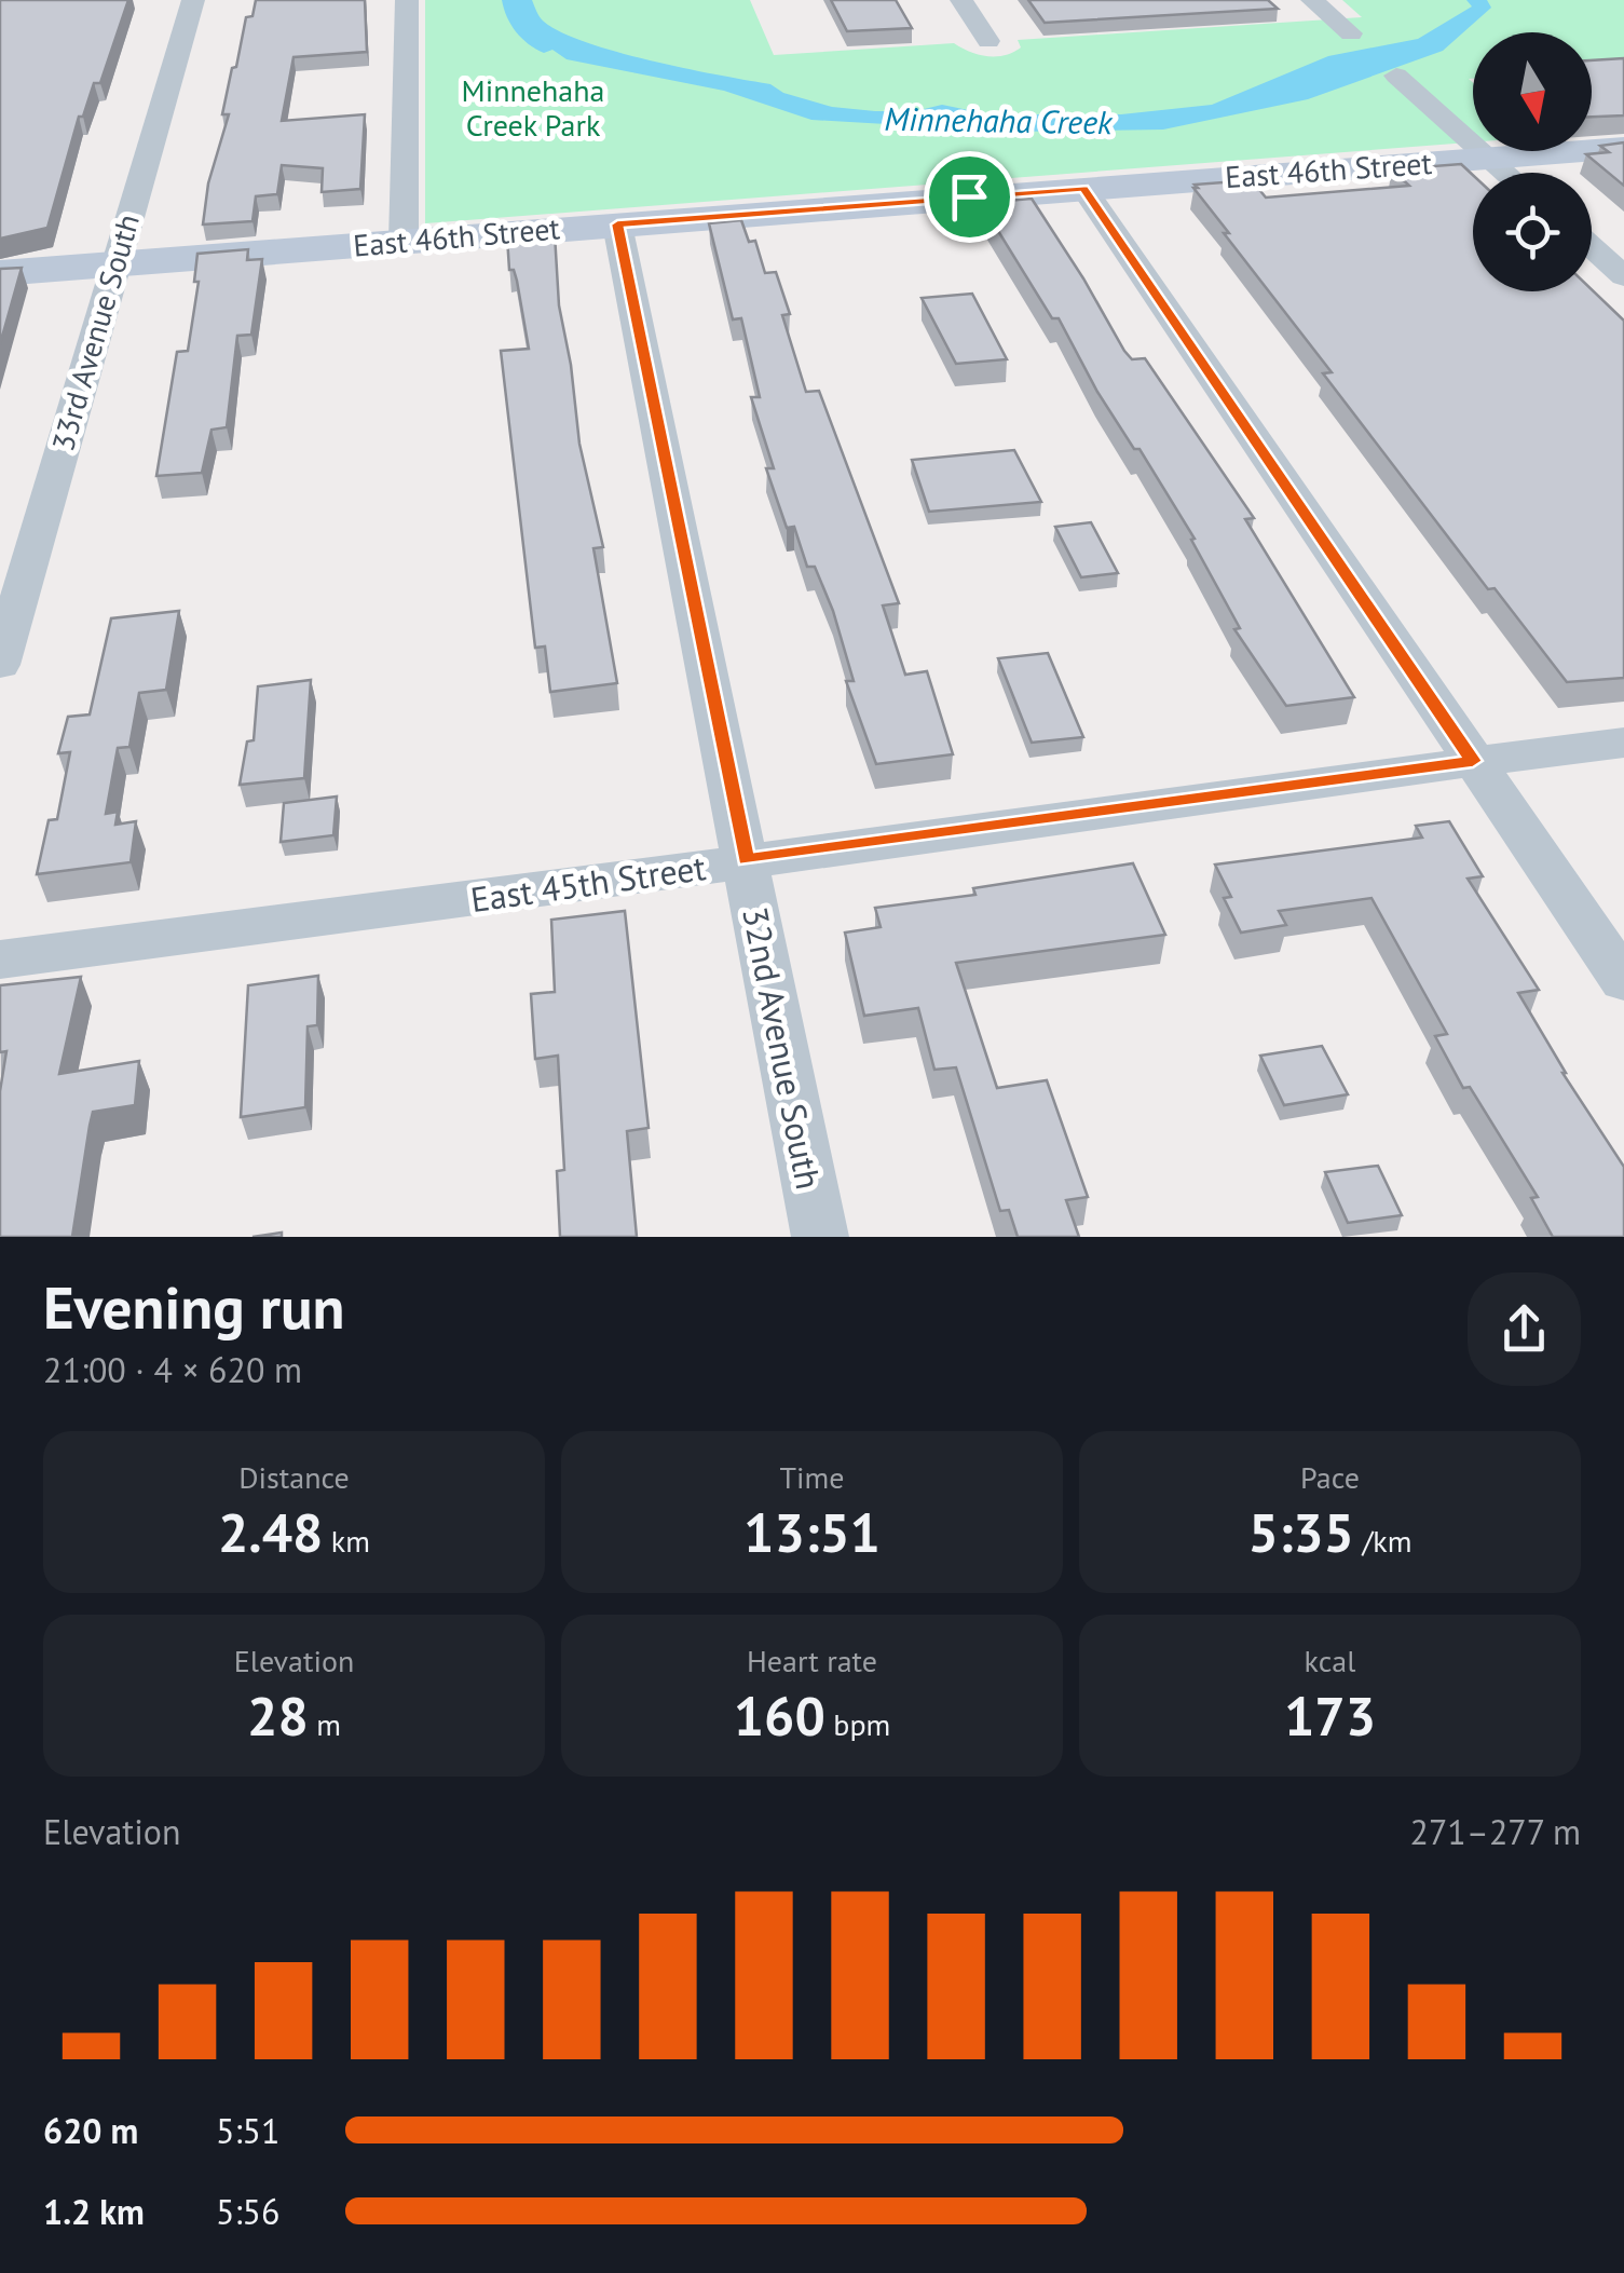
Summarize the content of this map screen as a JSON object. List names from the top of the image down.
{
  "streets": {
    "street": [
      "East 46th Street",
      "33rd Avenue South",
      "East 45th Street",
      "32nd Avenue South"
    ]
  },
  "crossings": [
    ["East 46th Street", "33rd Avenue South"],
    ["East 46th Street", "32nd Avenue South"],
    ["East 45th Street", "32nd Avenue South"]
  ],
  "water": ["Minnehaha Creek"],
  "parks": ["Minnehaha Creek Park"],
  "north": "bottom",
  "page": {
    "heading": ["Evening run", "21:00 · 4 × 620 m"],
    "stats": [
      ["Distance", "2.48 km"],
      ["Time", "13:51"],
      ["Pace", "5:35 /km"],
      ["Elevation", "28 m"],
      ["Heart rate", "160 bpm"],
      ["kcal", "173"]
    ],
    "chart": ["Elevation", "271–277 m"],
    "list": [
      {
        "name": "620 m",
        "note": "5:51"
      },
      {
        "name": "1.2 km",
        "note": "5:56"
      }
    ]
  }
}
